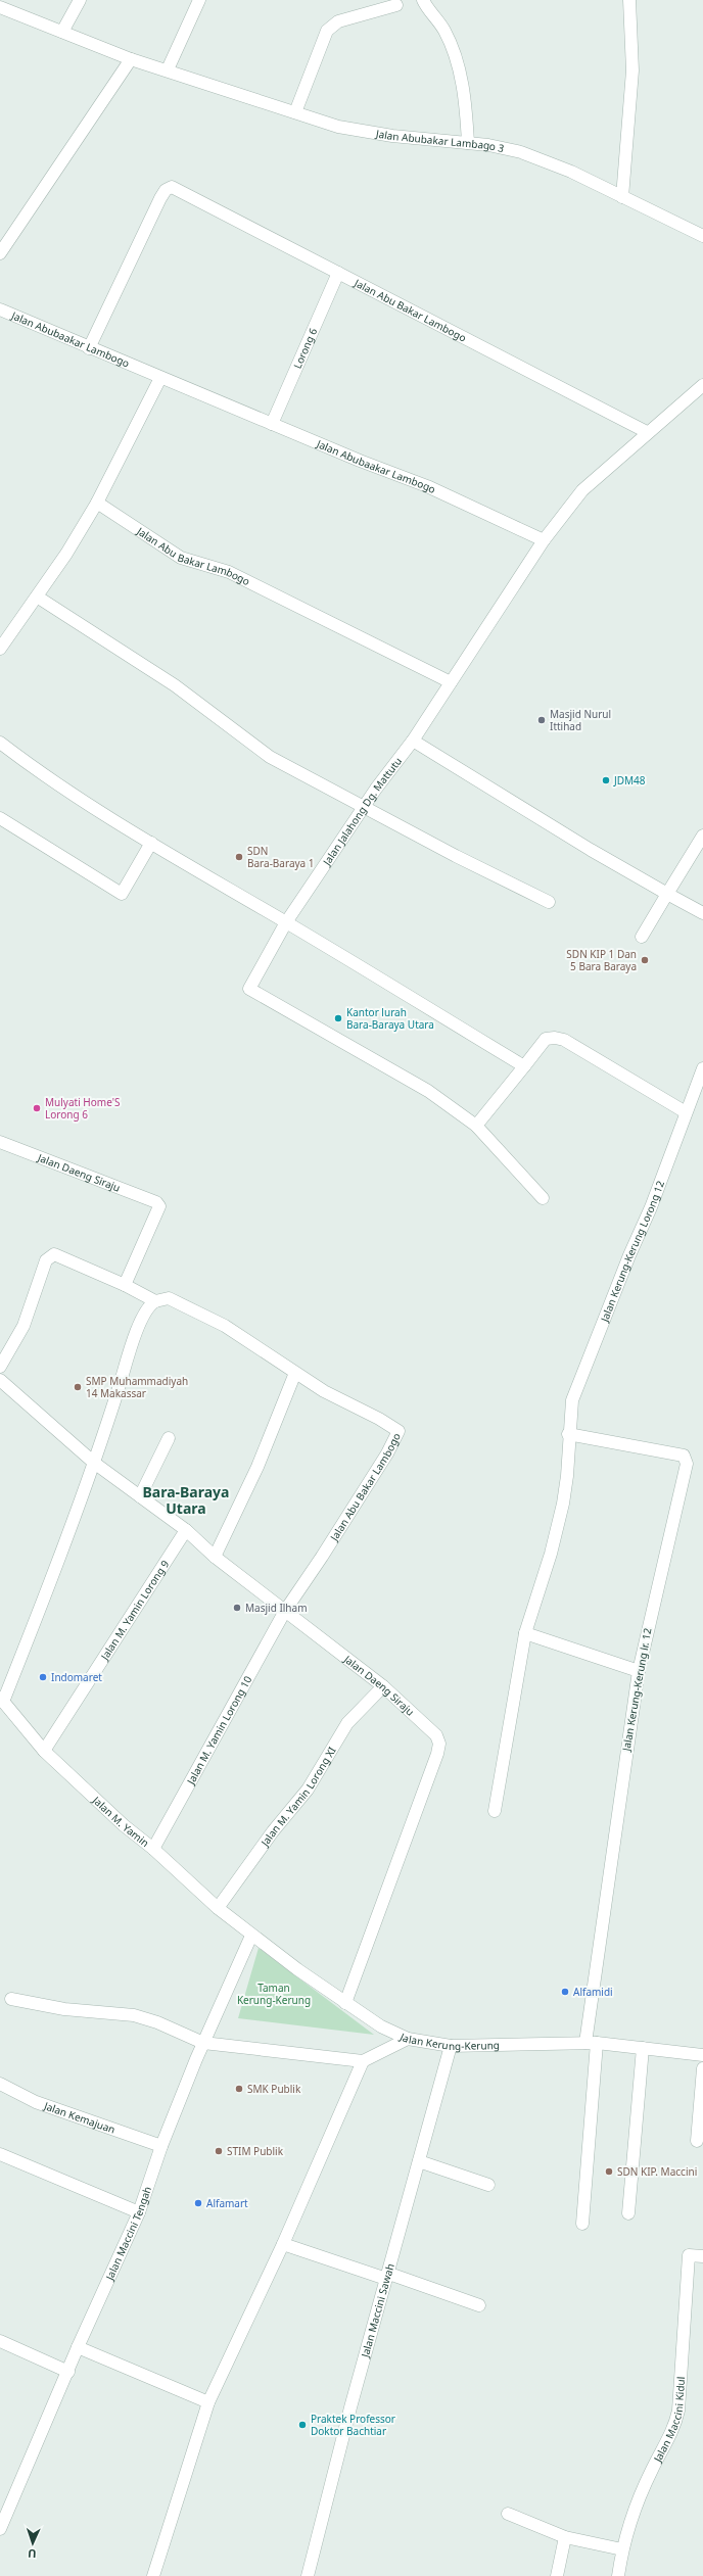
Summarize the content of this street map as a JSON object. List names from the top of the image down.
{
  "streets": {
    "street": [
      "Jalan Abubakar Lambago 3",
      "Jalan Abu Bakar Lambogo",
      "Jalan Abubaakar Lambogo",
      "Lorong 6",
      "Jalan Jalahong Dg. Mattutu",
      "Jalan Daeng Siraju",
      "Jalan Kerung-Kerung Lorong 12",
      "Jalan M. Yamin Lorong 9",
      "Jalan Kerung-Kerung lr. 12",
      "Jalan M. Yamin Lorong 10",
      "Jalan M. Yamin Lorong XI",
      "Jalan M. Yamin",
      "Jalan Kerung-Kerung",
      "Jalan Kemajuan",
      "Jalan Maccini Tengah",
      "Jalan Maccini Sawah",
      "Jalan Maccini Kidul"
    ]
  },
  "crossings": [
    ["Jalan Abu Bakar Lambogo", "Jalan Abubaakar Lambogo"],
    ["Jalan Abu Bakar Lambogo", "Lorong 6"],
    ["Jalan Abu Bakar Lambogo", "Jalan Jalahong Dg. Mattutu"],
    ["Jalan Abu Bakar Lambogo", "Jalan Daeng Siraju"],
    ["Jalan Abu Bakar Lambogo", "Jalan M. Yamin Lorong 10"],
    ["Jalan Abubaakar Lambogo", "Lorong 6"],
    ["Jalan Abubaakar Lambogo", "Jalan Jalahong Dg. Mattutu"],
    ["Jalan Daeng Siraju", "Jalan M. Yamin Lorong 9"],
    ["Jalan Daeng Siraju", "Jalan M. Yamin Lorong 10"],
    ["Jalan Daeng Siraju", "Jalan M. Yamin Lorong XI"],
    ["Jalan Daeng Siraju", "Jalan M. Yamin"],
    ["Jalan Kerung-Kerung Lorong 12", "Jalan Kerung-Kerung lr. 12"],
    ["Jalan M. Yamin Lorong 9", "Jalan M. Yamin"],
    ["Jalan Kerung-Kerung lr. 12", "Jalan Kerung-Kerung"],
    ["Jalan M. Yamin Lorong 10", "Jalan M. Yamin"],
    ["Jalan M. Yamin Lorong XI", "Jalan M. Yamin"],
    ["Jalan M. Yamin", "Jalan Kerung-Kerung"],
    ["Jalan M. Yamin", "Jalan Maccini Tengah"],
    ["Jalan Kerung-Kerung", "Jalan Maccini Sawah"],
    ["Jalan Kemajuan", "Jalan Maccini Tengah"]
  ],
  "districts": ["Bara-Baraya Utara"],
  "parks": ["Taman Kerung-Kerung"],
  "places": [
    "Masjid Nurul Ittihad",
    "JDM48",
    "SDN Bara-Baraya 1",
    "SDN KIP 1 Dan 5 Bara Baraya",
    "Kantor lurah Bara-Baraya Utara",
    "Mulyati Home'S Lorong 6",
    "SMP Muhammadiyah 14 Makassar",
    "Masjid Ilham",
    "Indomaret",
    "Alfamidi",
    "SMK Publik",
    "STIM Publik",
    "SDN KIP. Maccini",
    "Alfamart",
    "Praktek Professor Doktor Bachtiar"
  ],
  "north": "bottom"
}
